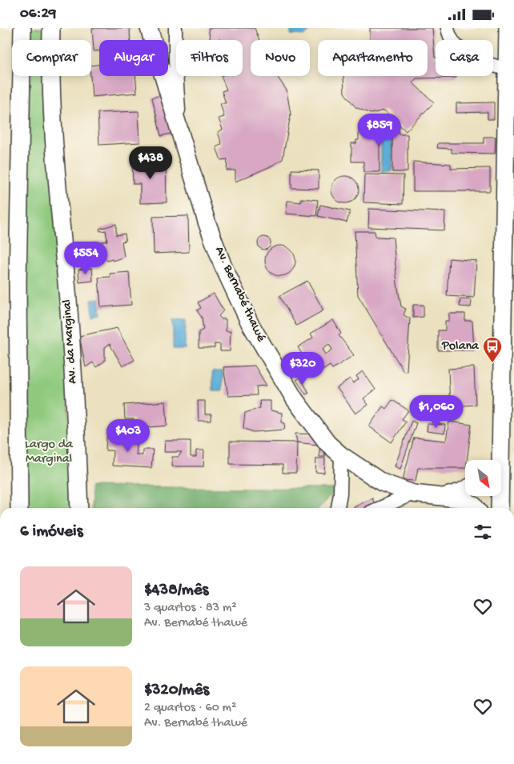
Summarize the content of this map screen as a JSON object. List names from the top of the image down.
{
  "streets": {
    "main road": ["Av. Bernabé thawé", "Av. da Marginal"]
  },
  "parks": ["Largo da Marginal"],
  "places": {
    "bus stop": ["Polana"]
  },
  "north": "bottom right",
  "page": {
    "status": "06:29",
    "chip": [
      "Comprar",
      "Alugar",
      "Filtros",
      "Novo",
      "Apartamento",
      "Casa"
    ],
    "price": [
      "$859",
      "$438",
      "$554",
      "$320",
      "$1,060",
      "$403"
    ],
    "heading": "6 imóveis",
    "list": [
      {
        "name": "$438/mês",
        "note": "3 quartos · 83 m² · Av. Bernabé thawé"
      },
      {
        "name": "$320/mês",
        "note": "2 quartos · 60 m² · Av. Bernabé thawé"
      }
    ]
  }
}
